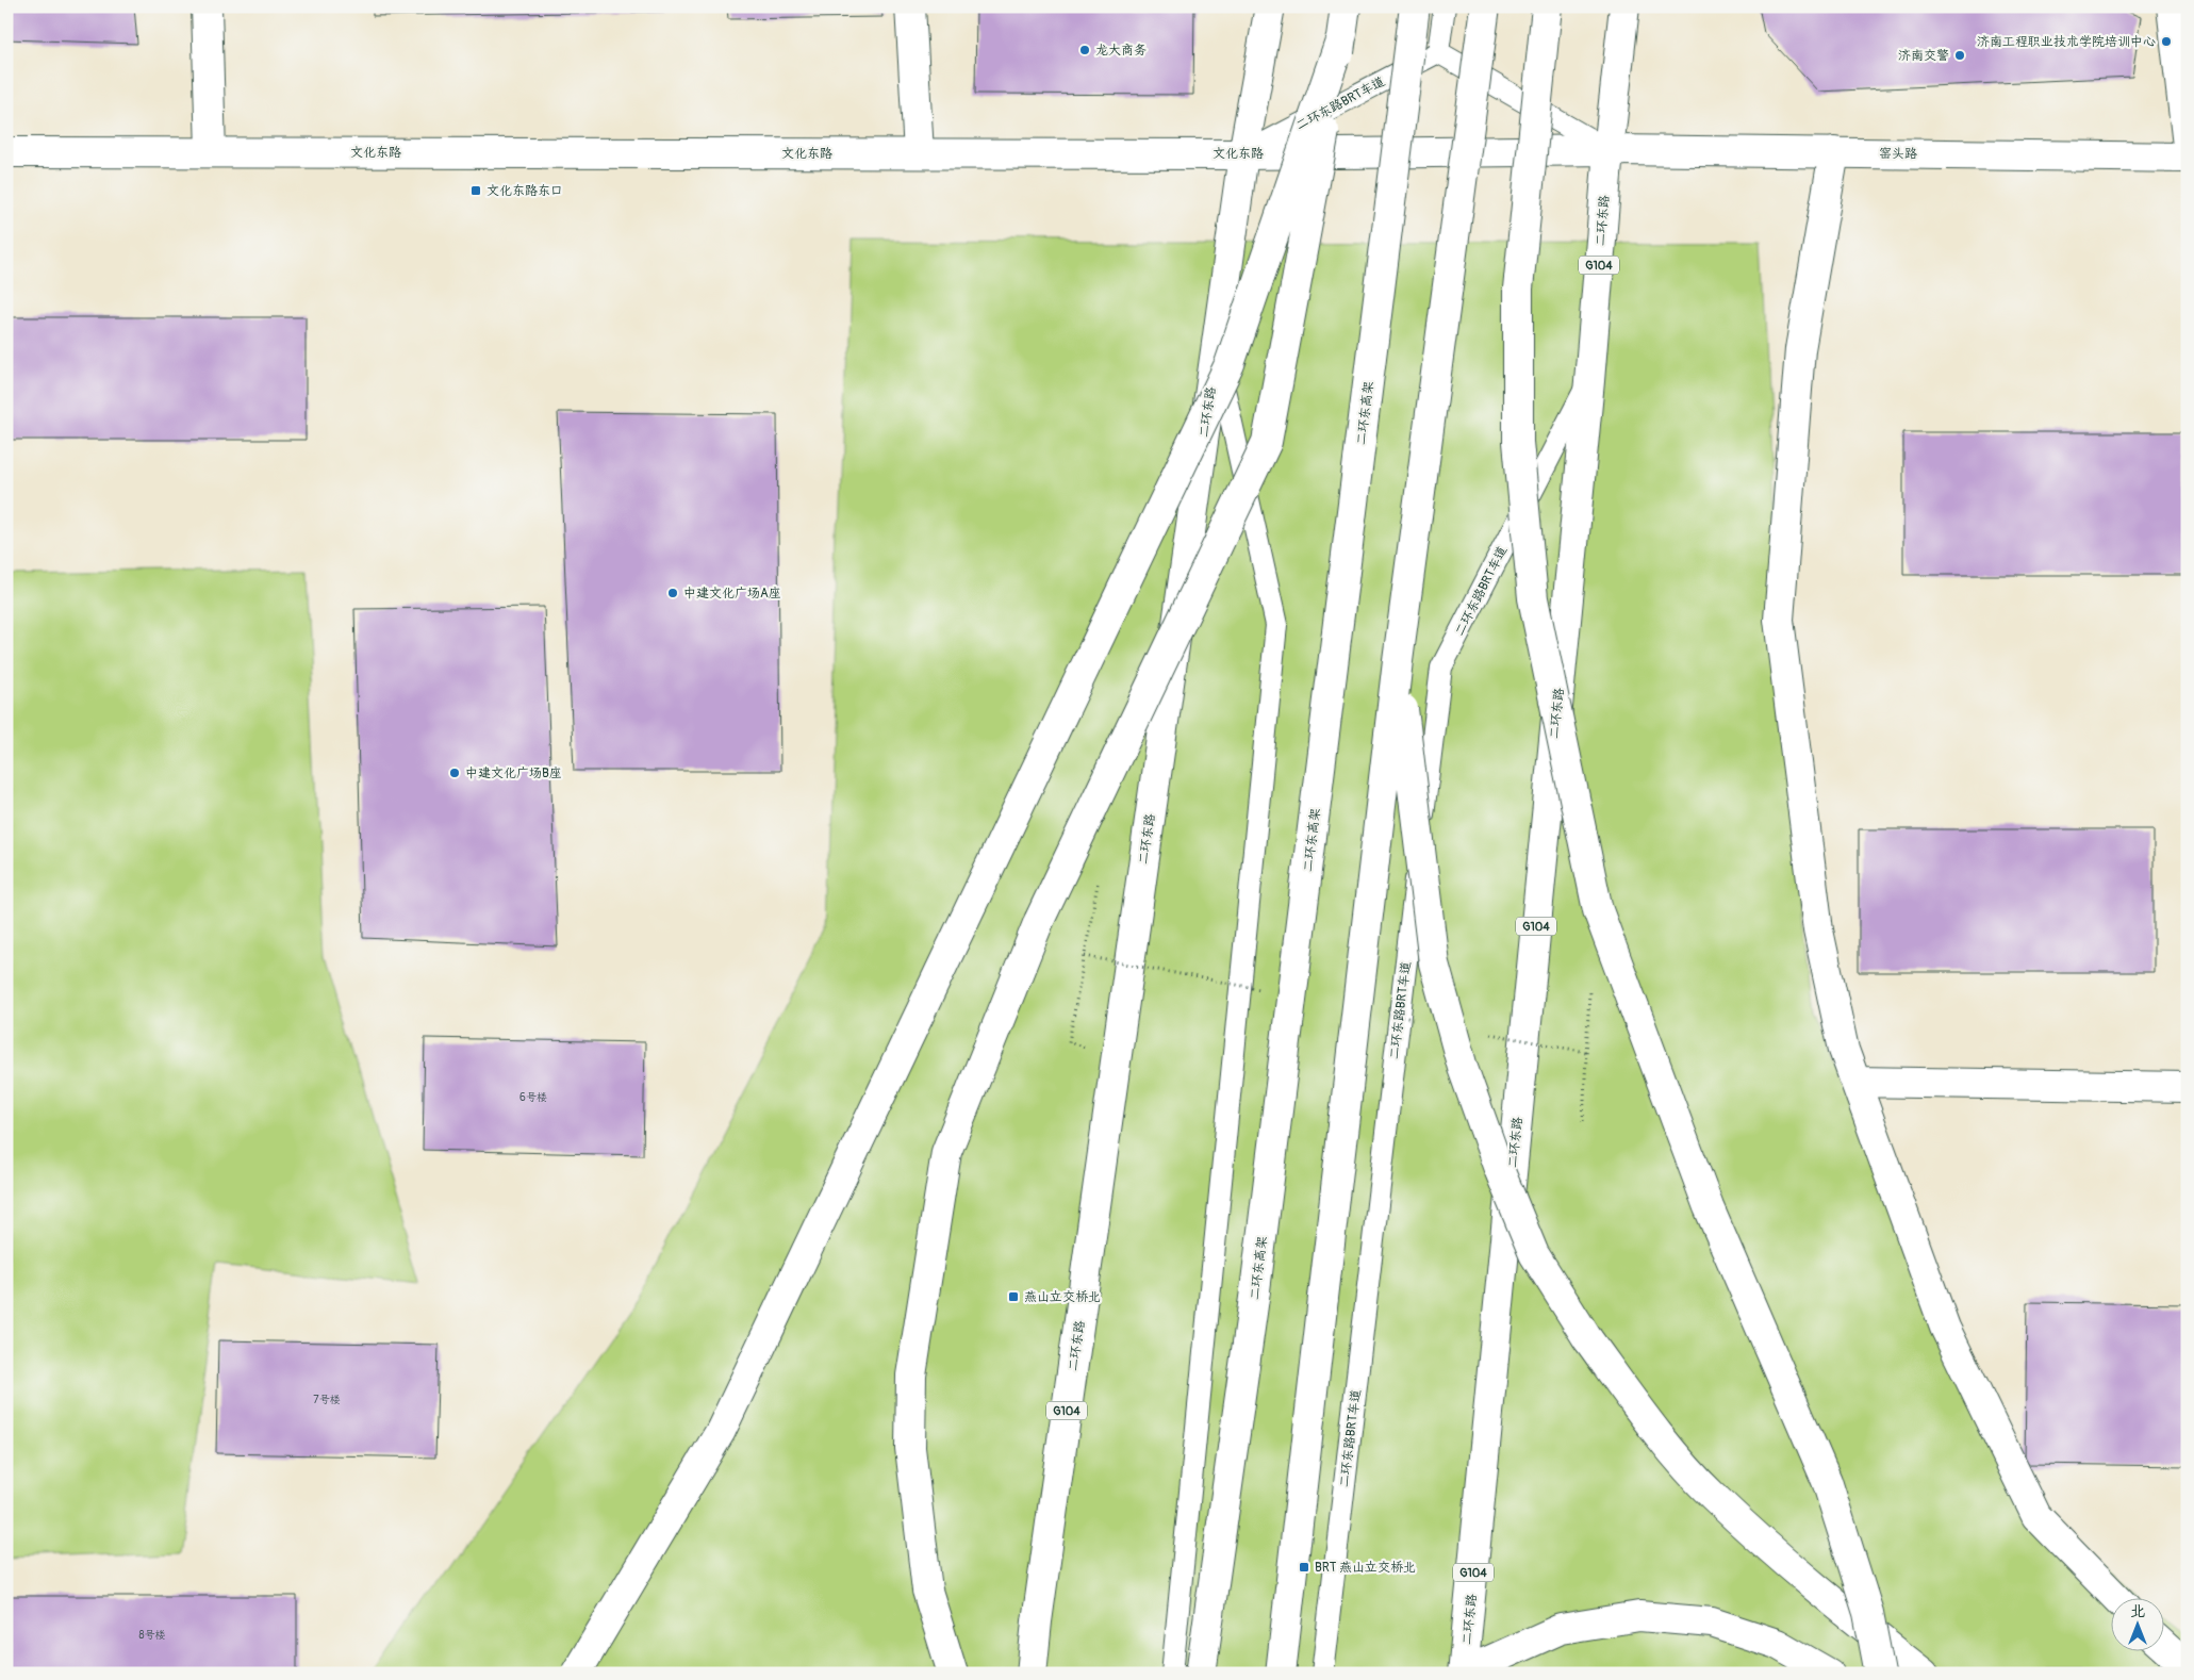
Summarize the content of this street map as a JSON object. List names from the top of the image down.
{
  "streets": {
    "main road": [
      "文化东路",
      "窑头路",
      "二环东路",
      "G104",
      "二环东高架"
    ],
    "lane": ["二环东路BRT车道"]
  },
  "crossings": [
    ["二环东路BRT车道", "文化东路"],
    ["二环东路BRT车道", "二环东路"],
    ["文化东路", "窑头路"],
    ["文化东路", "二环东路"],
    ["窑头路", "二环东路"]
  ],
  "places": {
    "other": [
      "济南工程职业技术学院培训中心",
      "龙大商务",
      "济南交警",
      "中建文化广场A座",
      "中建文化广场B座"
    ],
    "transit": ["文化东路东口", "燕山立交桥北", "BRT 燕山立交桥北"]
  },
  "house_numbers": ["6号楼", "7号楼", "8号楼"],
  "north": "top"
}
